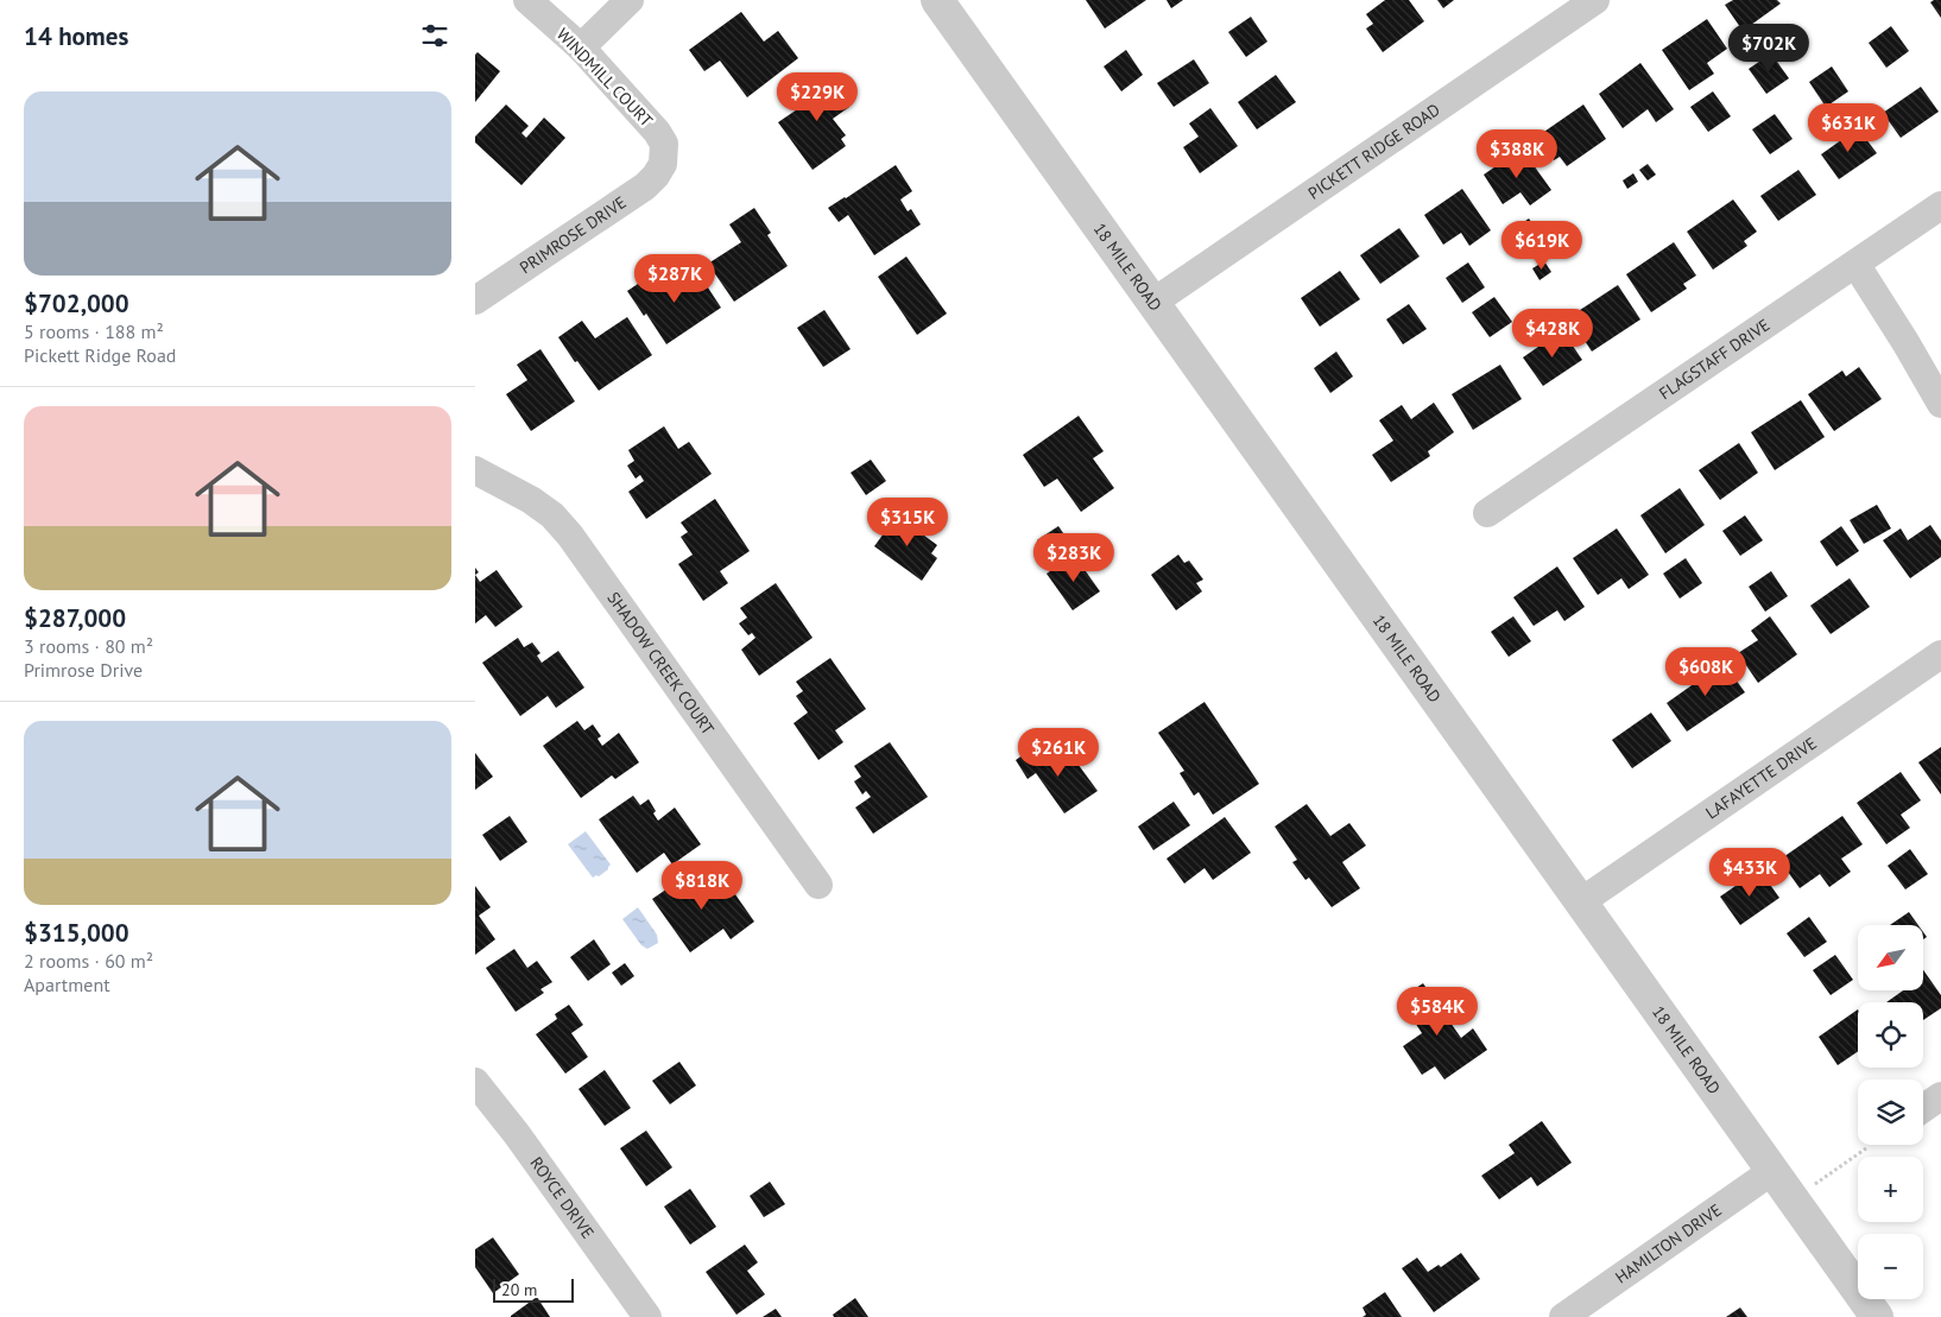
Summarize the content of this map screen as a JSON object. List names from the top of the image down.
{
  "streets": {
    "street": [
      "WINDMILL COURT",
      "PICKETT RIDGE ROAD",
      "PRIMROSE DRIVE",
      "18 MILE ROAD",
      "FLAGSTAFF DRIVE",
      "SHADOW CREEK COURT",
      "LAFAYETTE DRIVE",
      "ROYCE DRIVE",
      "HAMILTON DRIVE"
    ]
  },
  "crossings": [
    ["WINDMILL COURT", "PRIMROSE DRIVE"],
    ["PICKETT RIDGE ROAD", "18 MILE ROAD"],
    ["18 MILE ROAD", "LAFAYETTE DRIVE"],
    ["18 MILE ROAD", "HAMILTON DRIVE"]
  ],
  "scale_bar": "20 m",
  "north": "bottom left",
  "page": {
    "heading": "14 homes",
    "price": [
      "$702K",
      "$229K",
      "$631K",
      "$388K",
      "$619K",
      "$287K",
      "$428K",
      "$315K",
      "$283K",
      "$608K",
      "$261K",
      "$433K",
      "$818K",
      "$584K"
    ],
    "list": [
      {
        "name": "$702,000",
        "note": "5 rooms · 188 m² · Pickett Ridge Road"
      },
      {
        "name": "$287,000",
        "note": "3 rooms · 80 m² · Primrose Drive"
      },
      {
        "name": "$315,000",
        "note": "2 rooms · 60 m² · Apartment"
      }
    ],
    "map_buttons": ["+", "−"],
    "scale": "20 m"
  }
}
